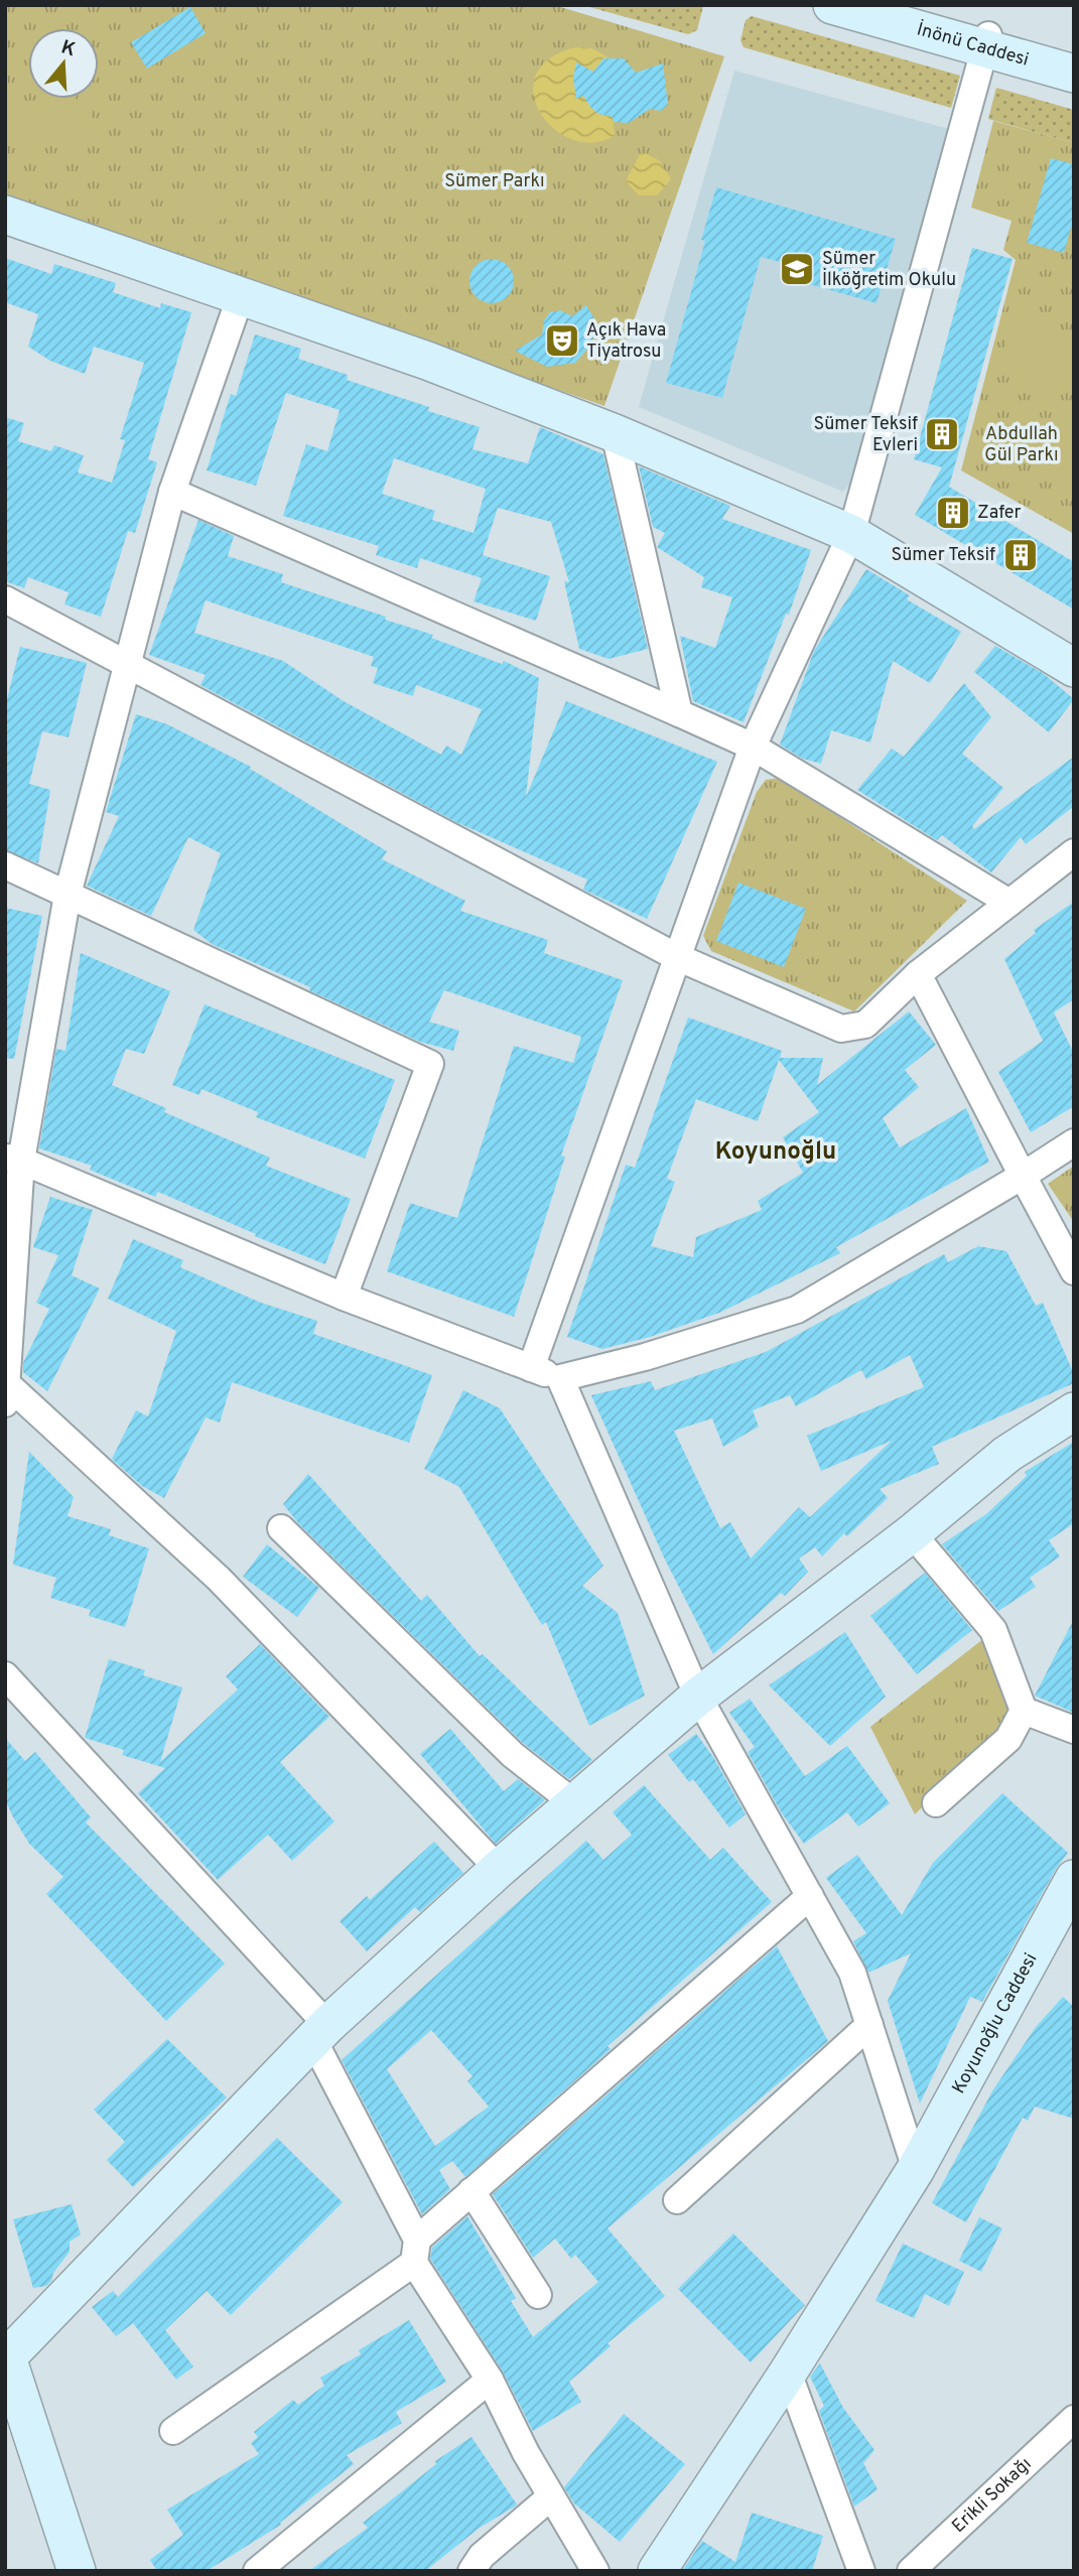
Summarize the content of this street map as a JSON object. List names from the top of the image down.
{
  "streets": {
    "street": ["İnönü Caddesi", "Koyunoğlu Caddesi", "Erikli Sokağı"]
  },
  "districts": ["Koyunoğlu"],
  "parks": ["Sümer Parkı", "Abdullah Gül Parkı"],
  "places": {
    "school or university": ["Sümer İlköğretim Okulu"],
    "theatre": ["Açık Hava Tiyatrosu"],
    "building": ["Sümer Teksif Evleri", "Zafer", "Sümer Teksif"]
  },
  "north": "top"
}
